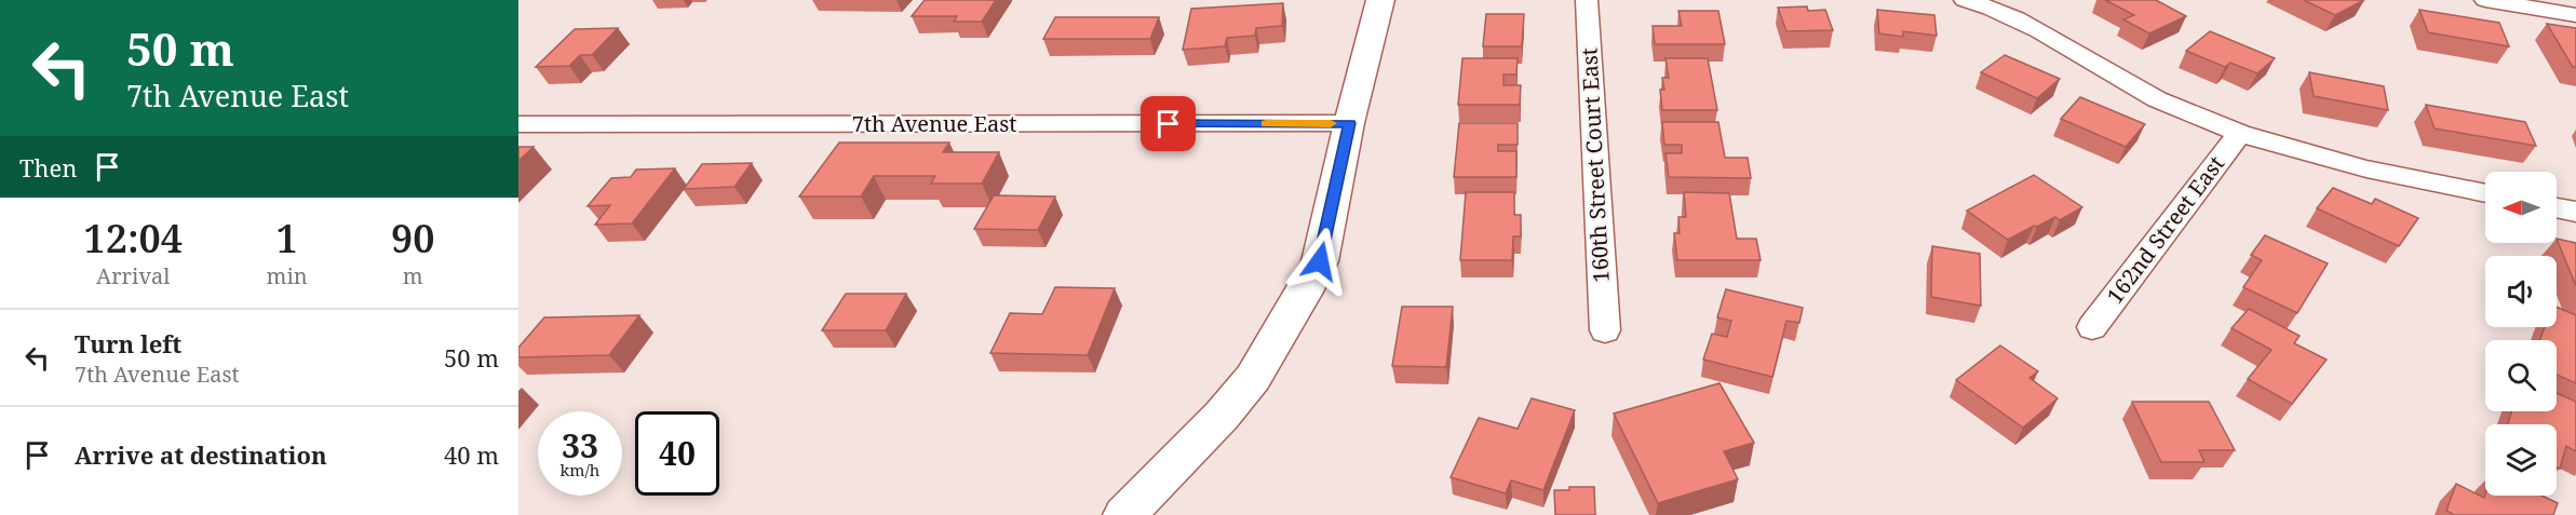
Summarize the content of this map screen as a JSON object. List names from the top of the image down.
{
  "streets": {
    "street": ["7th Avenue East", "160th Street Court East", "162nd Street East"]
  },
  "north": "left",
  "page": {
    "turn": ["50 m", "7th Avenue East"],
    "then": "Then",
    "eta": [
      "12:04",
      "Arrival",
      "1",
      "min",
      "90",
      "m"
    ],
    "list": [
      {
        "name": "Turn left",
        "note": "7th Avenue East",
        "value": "50 m"
      },
      {
        "name": "Arrive at destination",
        "value": "40 m"
      }
    ],
    "speed": "33 km/h",
    "limit": "40"
  }
}
